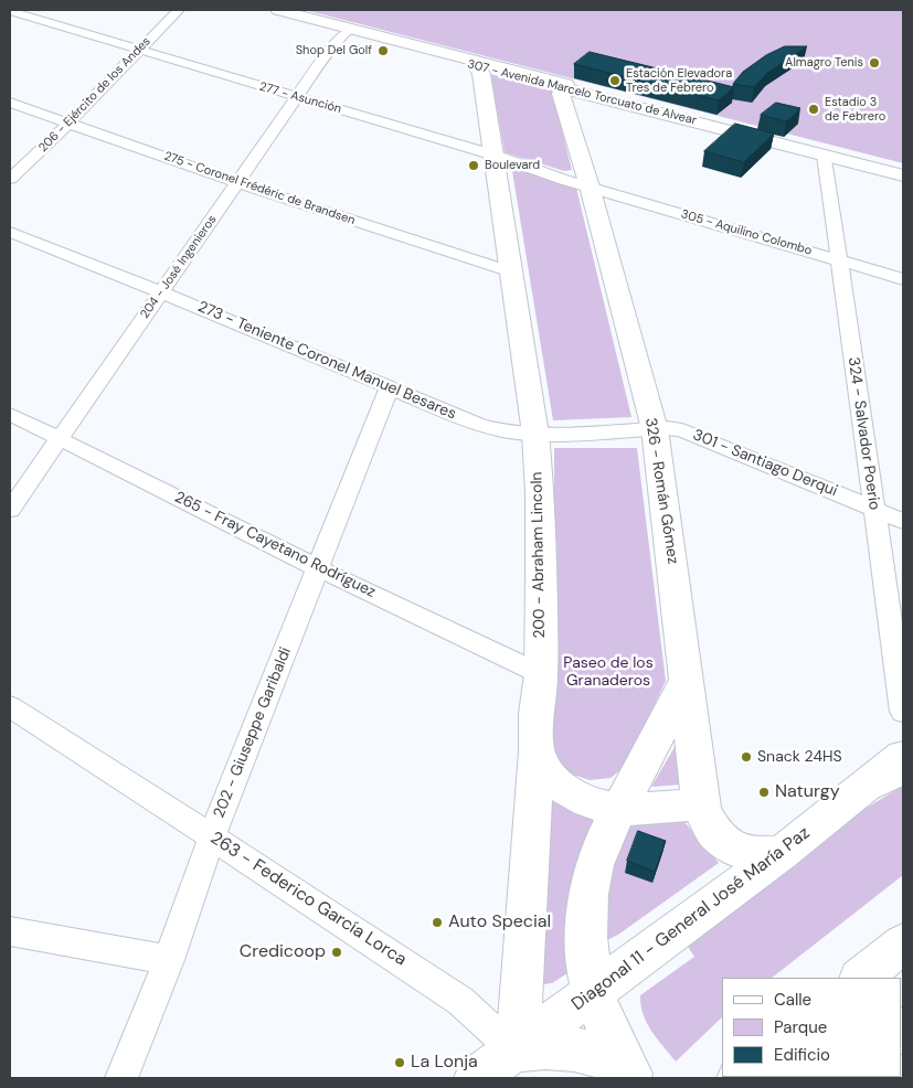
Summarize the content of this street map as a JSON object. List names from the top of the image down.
{
  "streets": {
    "main road": [
      "307 - Avenida Marcelo Torcuato de Alvear",
      "326 - Román Gómez",
      "200 - Abraham Lincoln",
      "Diagonal 11 - General José María Paz"
    ],
    "street": [
      "206 - Ejército de los Andes",
      "277 - Asunción",
      "275 - Coronel Frédéric de Brandsen",
      "305 - Aquilino Colombo",
      "204 - José Ingenieros",
      "273 - Teniente Coronel Manuel Besares",
      "324 - Salvador Poerio",
      "301 - Santiago Derqui",
      "265 - Fray Cayetano Rodríguez",
      "202 - Giuseppe Garibaldi",
      "263 - Federico García Lorca"
    ]
  },
  "crossings": [
    ["307 - Avenida Marcelo Torcuato de Alvear", "204 - José Ingenieros"],
    ["307 - Avenida Marcelo Torcuato de Alvear", "324 - Salvador Poerio"],
    ["307 - Avenida Marcelo Torcuato de Alvear", "326 - Román Gómez"],
    ["307 - Avenida Marcelo Torcuato de Alvear", "200 - Abraham Lincoln"],
    ["206 - Ejército de los Andes", "277 - Asunción"],
    ["206 - Ejército de los Andes", "275 - Coronel Frédéric de Brandsen"],
    ["277 - Asunción", "305 - Aquilino Colombo"],
    ["277 - Asunción", "204 - José Ingenieros"],
    ["277 - Asunción", "326 - Román Gómez"],
    ["277 - Asunción", "200 - Abraham Lincoln"],
    ["275 - Coronel Frédéric de Brandsen", "204 - José Ingenieros"],
    ["275 - Coronel Frédéric de Brandsen", "200 - Abraham Lincoln"],
    ["305 - Aquilino Colombo", "324 - Salvador Poerio"],
    ["305 - Aquilino Colombo", "326 - Román Gómez"],
    ["204 - José Ingenieros", "273 - Teniente Coronel Manuel Besares"],
    ["204 - José Ingenieros", "265 - Fray Cayetano Rodríguez"],
    ["273 - Teniente Coronel Manuel Besares", "301 - Santiago Derqui"],
    ["273 - Teniente Coronel Manuel Besares", "326 - Román Gómez"],
    ["273 - Teniente Coronel Manuel Besares", "200 - Abraham Lincoln"],
    ["273 - Teniente Coronel Manuel Besares", "202 - Giuseppe Garibaldi"],
    ["324 - Salvador Poerio", "301 - Santiago Derqui"],
    ["301 - Santiago Derqui", "326 - Román Gómez"],
    ["326 - Román Gómez", "Diagonal 11 - General José María Paz"],
    ["265 - Fray Cayetano Rodríguez", "200 - Abraham Lincoln"],
    ["265 - Fray Cayetano Rodríguez", "202 - Giuseppe Garibaldi"],
    ["200 - Abraham Lincoln", "263 - Federico García Lorca"],
    ["200 - Abraham Lincoln", "Diagonal 11 - General José María Paz"],
    ["202 - Giuseppe Garibaldi", "263 - Federico García Lorca"],
    ["263 - Federico García Lorca", "Diagonal 11 - General José María Paz"]
  ],
  "parks": ["Paseo de los Granaderos"],
  "places": [
    "Shop Del Golf",
    "Almagro Tenis",
    "Estación Elevadora Tres de Febrero",
    "Estadio 3 de Febrero",
    "Boulevard",
    "Snack 24HS",
    "Naturgy",
    "Auto Special",
    "Credicoop",
    "La Lonja"
  ],
  "legend": ["Calle", "Parque", "Edificio"]
}
